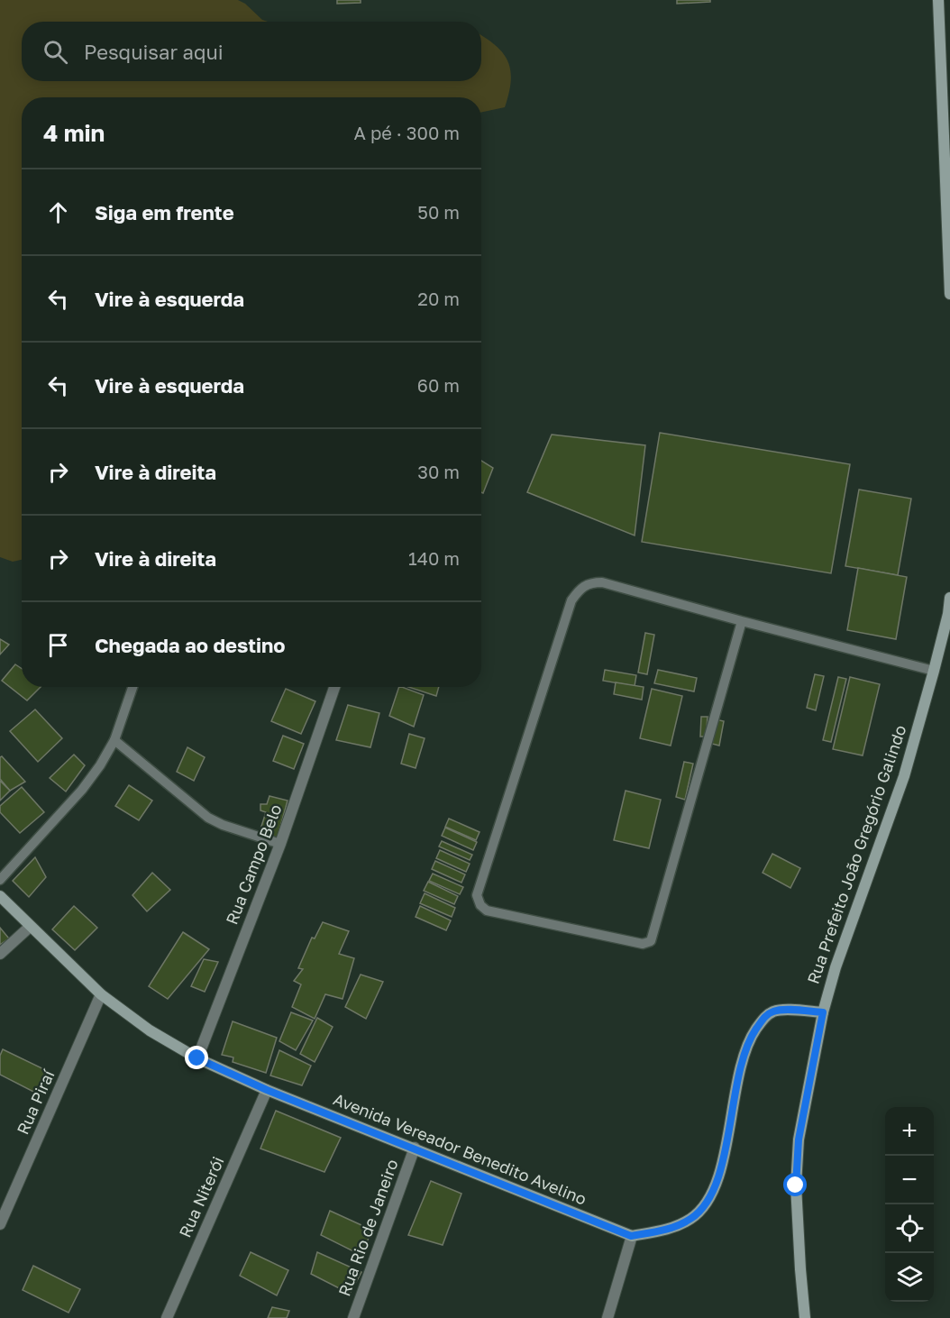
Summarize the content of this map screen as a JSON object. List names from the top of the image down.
{
  "streets": {
    "main road": ["Rua Prefeito João Gregório Galindo", "Avenida Vereador Benedito Avelino"],
    "street": [
      "Rua Campo Belo",
      "Rua Piraí",
      "Rua Niterói",
      "Rua Rio de Janeiro"
    ]
  },
  "crossings": [
    ["Rua Campo Belo", "Avenida Vereador Benedito Avelino"],
    ["Rua Piraí", "Avenida Vereador Benedito Avelino"],
    ["Avenida Vereador Benedito Avelino", "Rua Niterói"],
    ["Avenida Vereador Benedito Avelino", "Rua Rio de Janeiro"]
  ],
  "page": {
    "search": "Pesquisar aqui",
    "heading": ["4 min", "A pé · 300 m"],
    "list": [
      ["Siga em frente", "50 m"],
      ["Vire à esquerda", "20 m"],
      ["Vire à esquerda", "60 m"],
      ["Vire à direita", "30 m"],
      ["Vire à direita", "140 m"],
      "Chegada ao destino"
    ],
    "map_buttons": ["+", "−"]
  }
}
